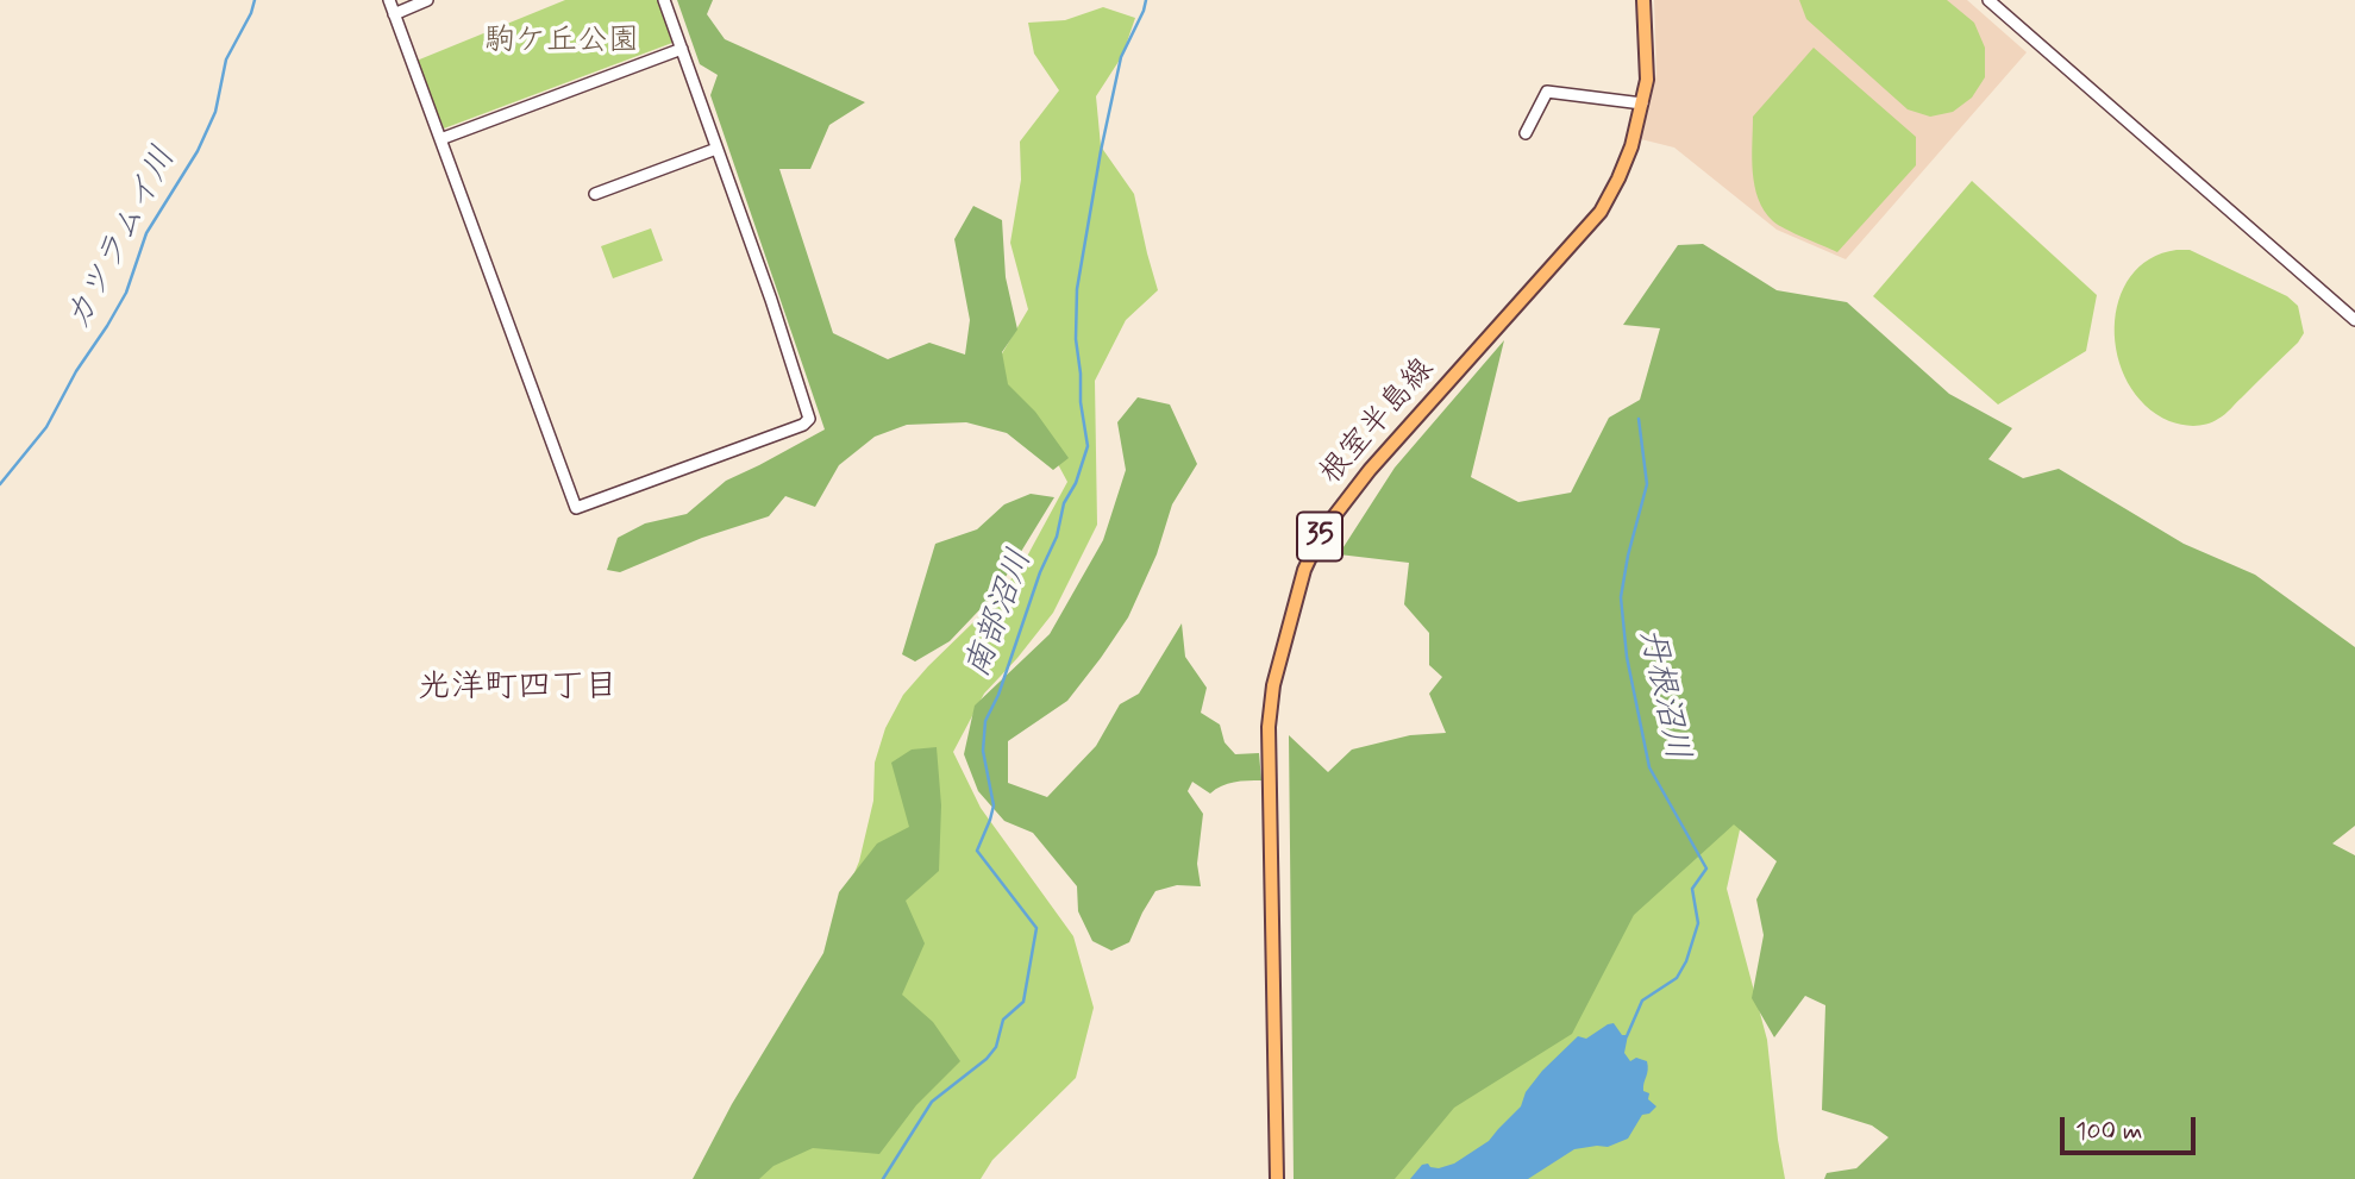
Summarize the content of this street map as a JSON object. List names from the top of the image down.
{
  "streets": {
    "main road": ["根室半島線", "35"]
  },
  "districts": ["光洋町四丁目"],
  "water": ["カツラムイ川", "南部沼川", "丹根沼川"],
  "parks": ["駒ケ丘公園"],
  "scale_bar": "100 m"
}
